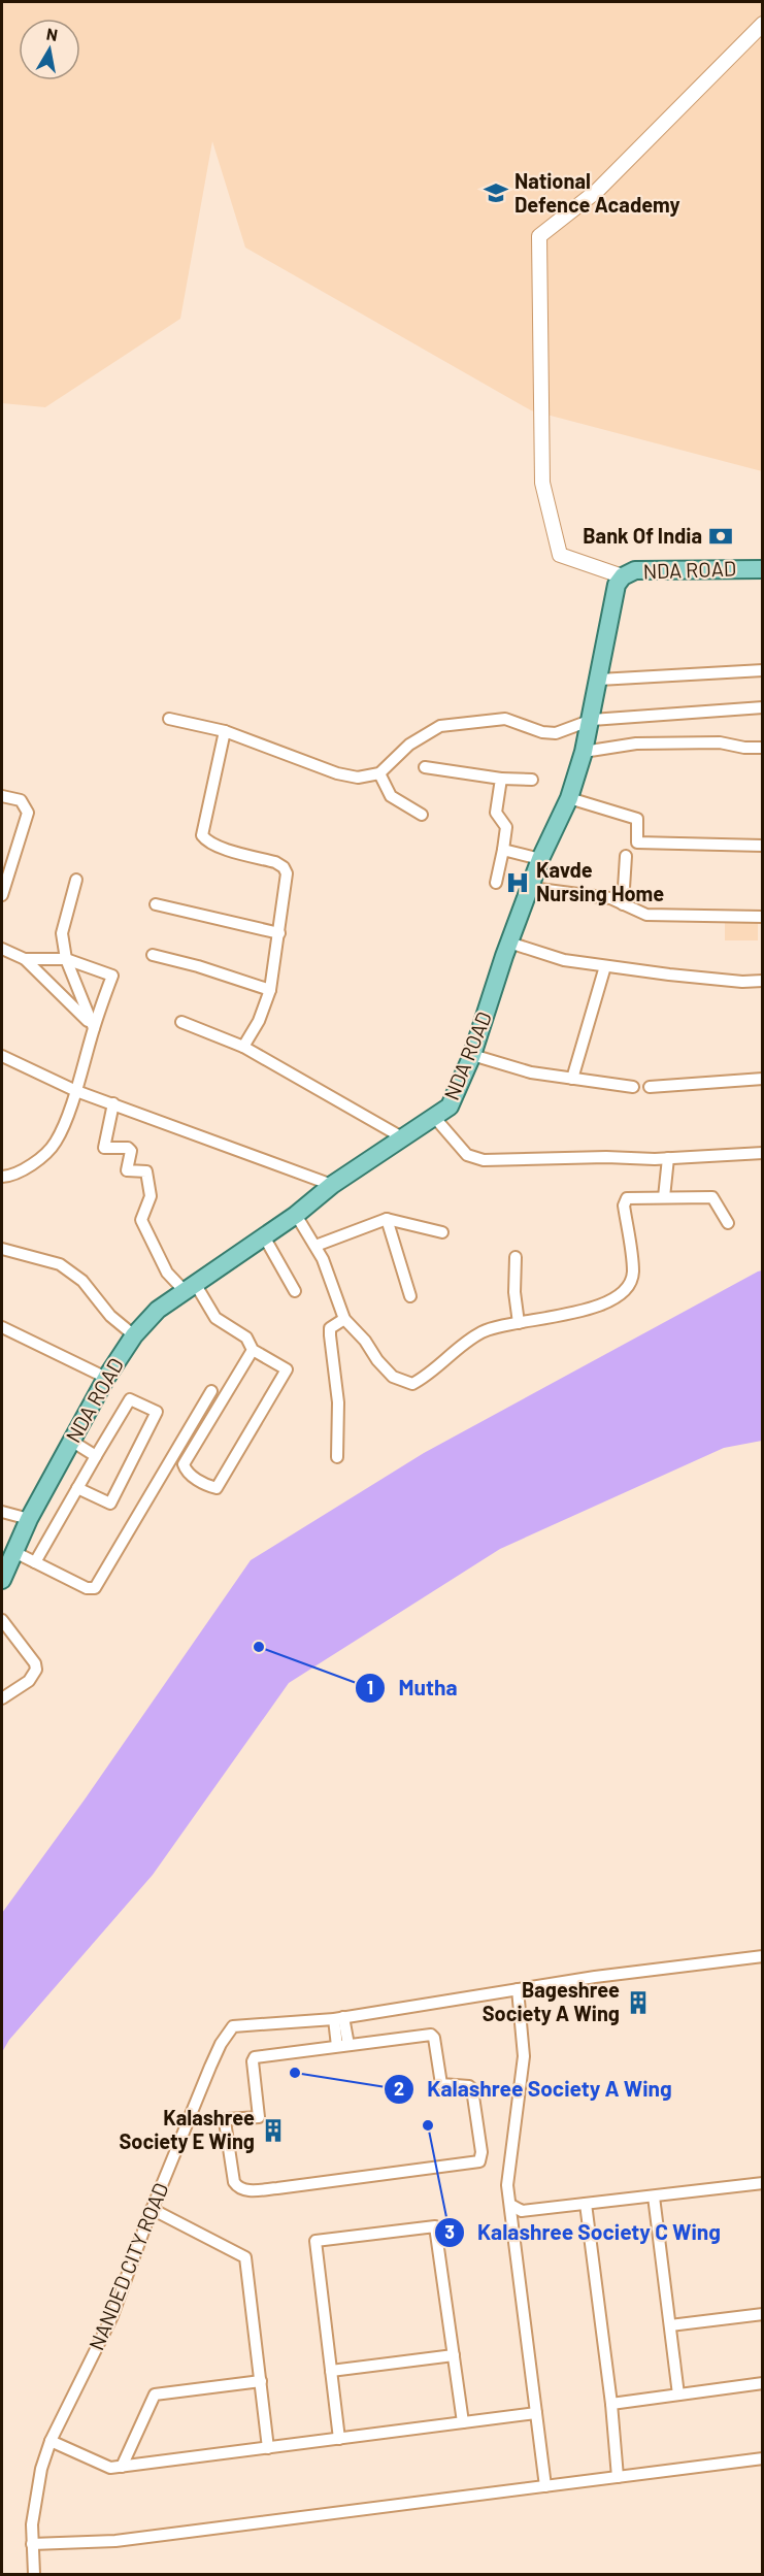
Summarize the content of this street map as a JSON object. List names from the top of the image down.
{
  "streets": {
    "main road": ["NDA ROAD"],
    "street": ["NANDED CITY ROAD"]
  },
  "places": {
    "school or university": ["National Defence Academy"],
    "bank": ["Bank Of India"],
    "hospital": ["Kavde Nursing Home"],
    "other": ["Mutha", "Kalashree Society A Wing", "Kalashree Society C Wing"],
    "building": ["Bageshree Society A Wing", "Kalashree Society E Wing"]
  },
  "north": "top"
}
